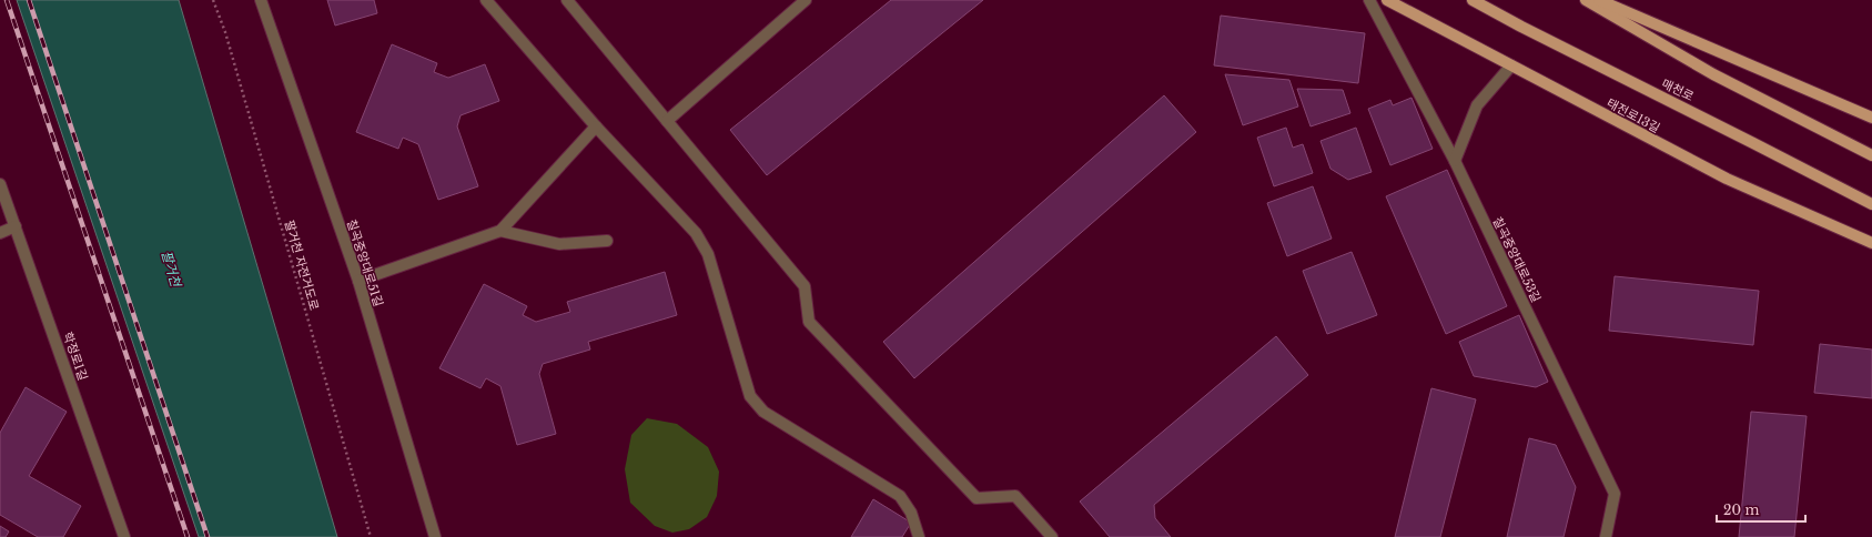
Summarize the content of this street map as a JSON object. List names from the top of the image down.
{
  "streets": {
    "main road": ["매천로", "태전로13길"],
    "street": ["칠곡중앙대로53길", "칠곡중앙대로51길", "학정로1길"],
    "path": ["팔거천 자전거도로"]
  },
  "water": ["팔거천"],
  "scale_bar": "20 m"
}
